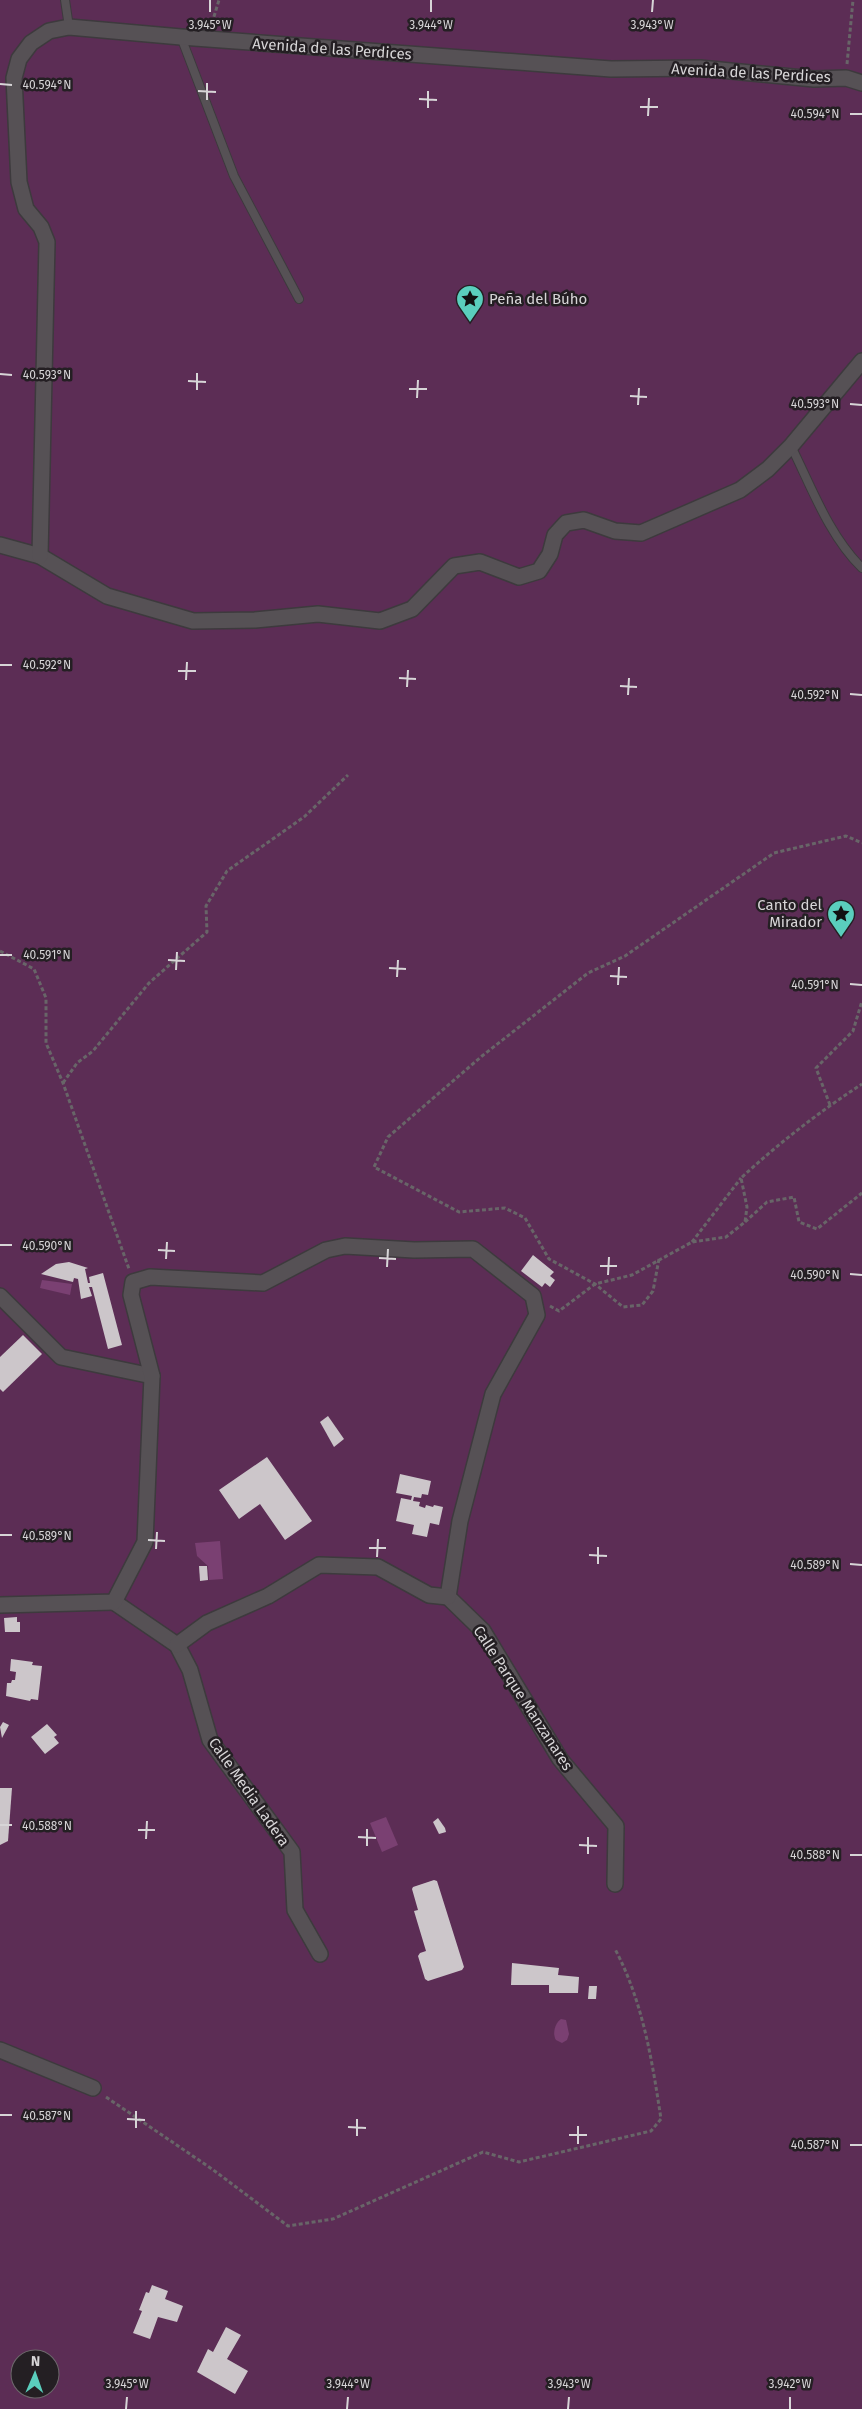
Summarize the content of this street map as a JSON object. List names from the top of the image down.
{
  "streets": {
    "street": ["Avenida de las Perdices", "Calle Parque Manzanares", "Calle Media Ladera"]
  },
  "places": {
    "place": ["Peña del Búho", "Canto del Mirador"]
  },
  "north": "top",
  "coordinates": [
    "3.945°W",
    "3.944°W",
    "3.943°W",
    "40.594°N",
    "40.593°N",
    "40.592°N",
    "40.591°N",
    "40.590°N",
    "40.589°N",
    "40.588°N",
    "40.587°N",
    "3.942°W"
  ]
}
